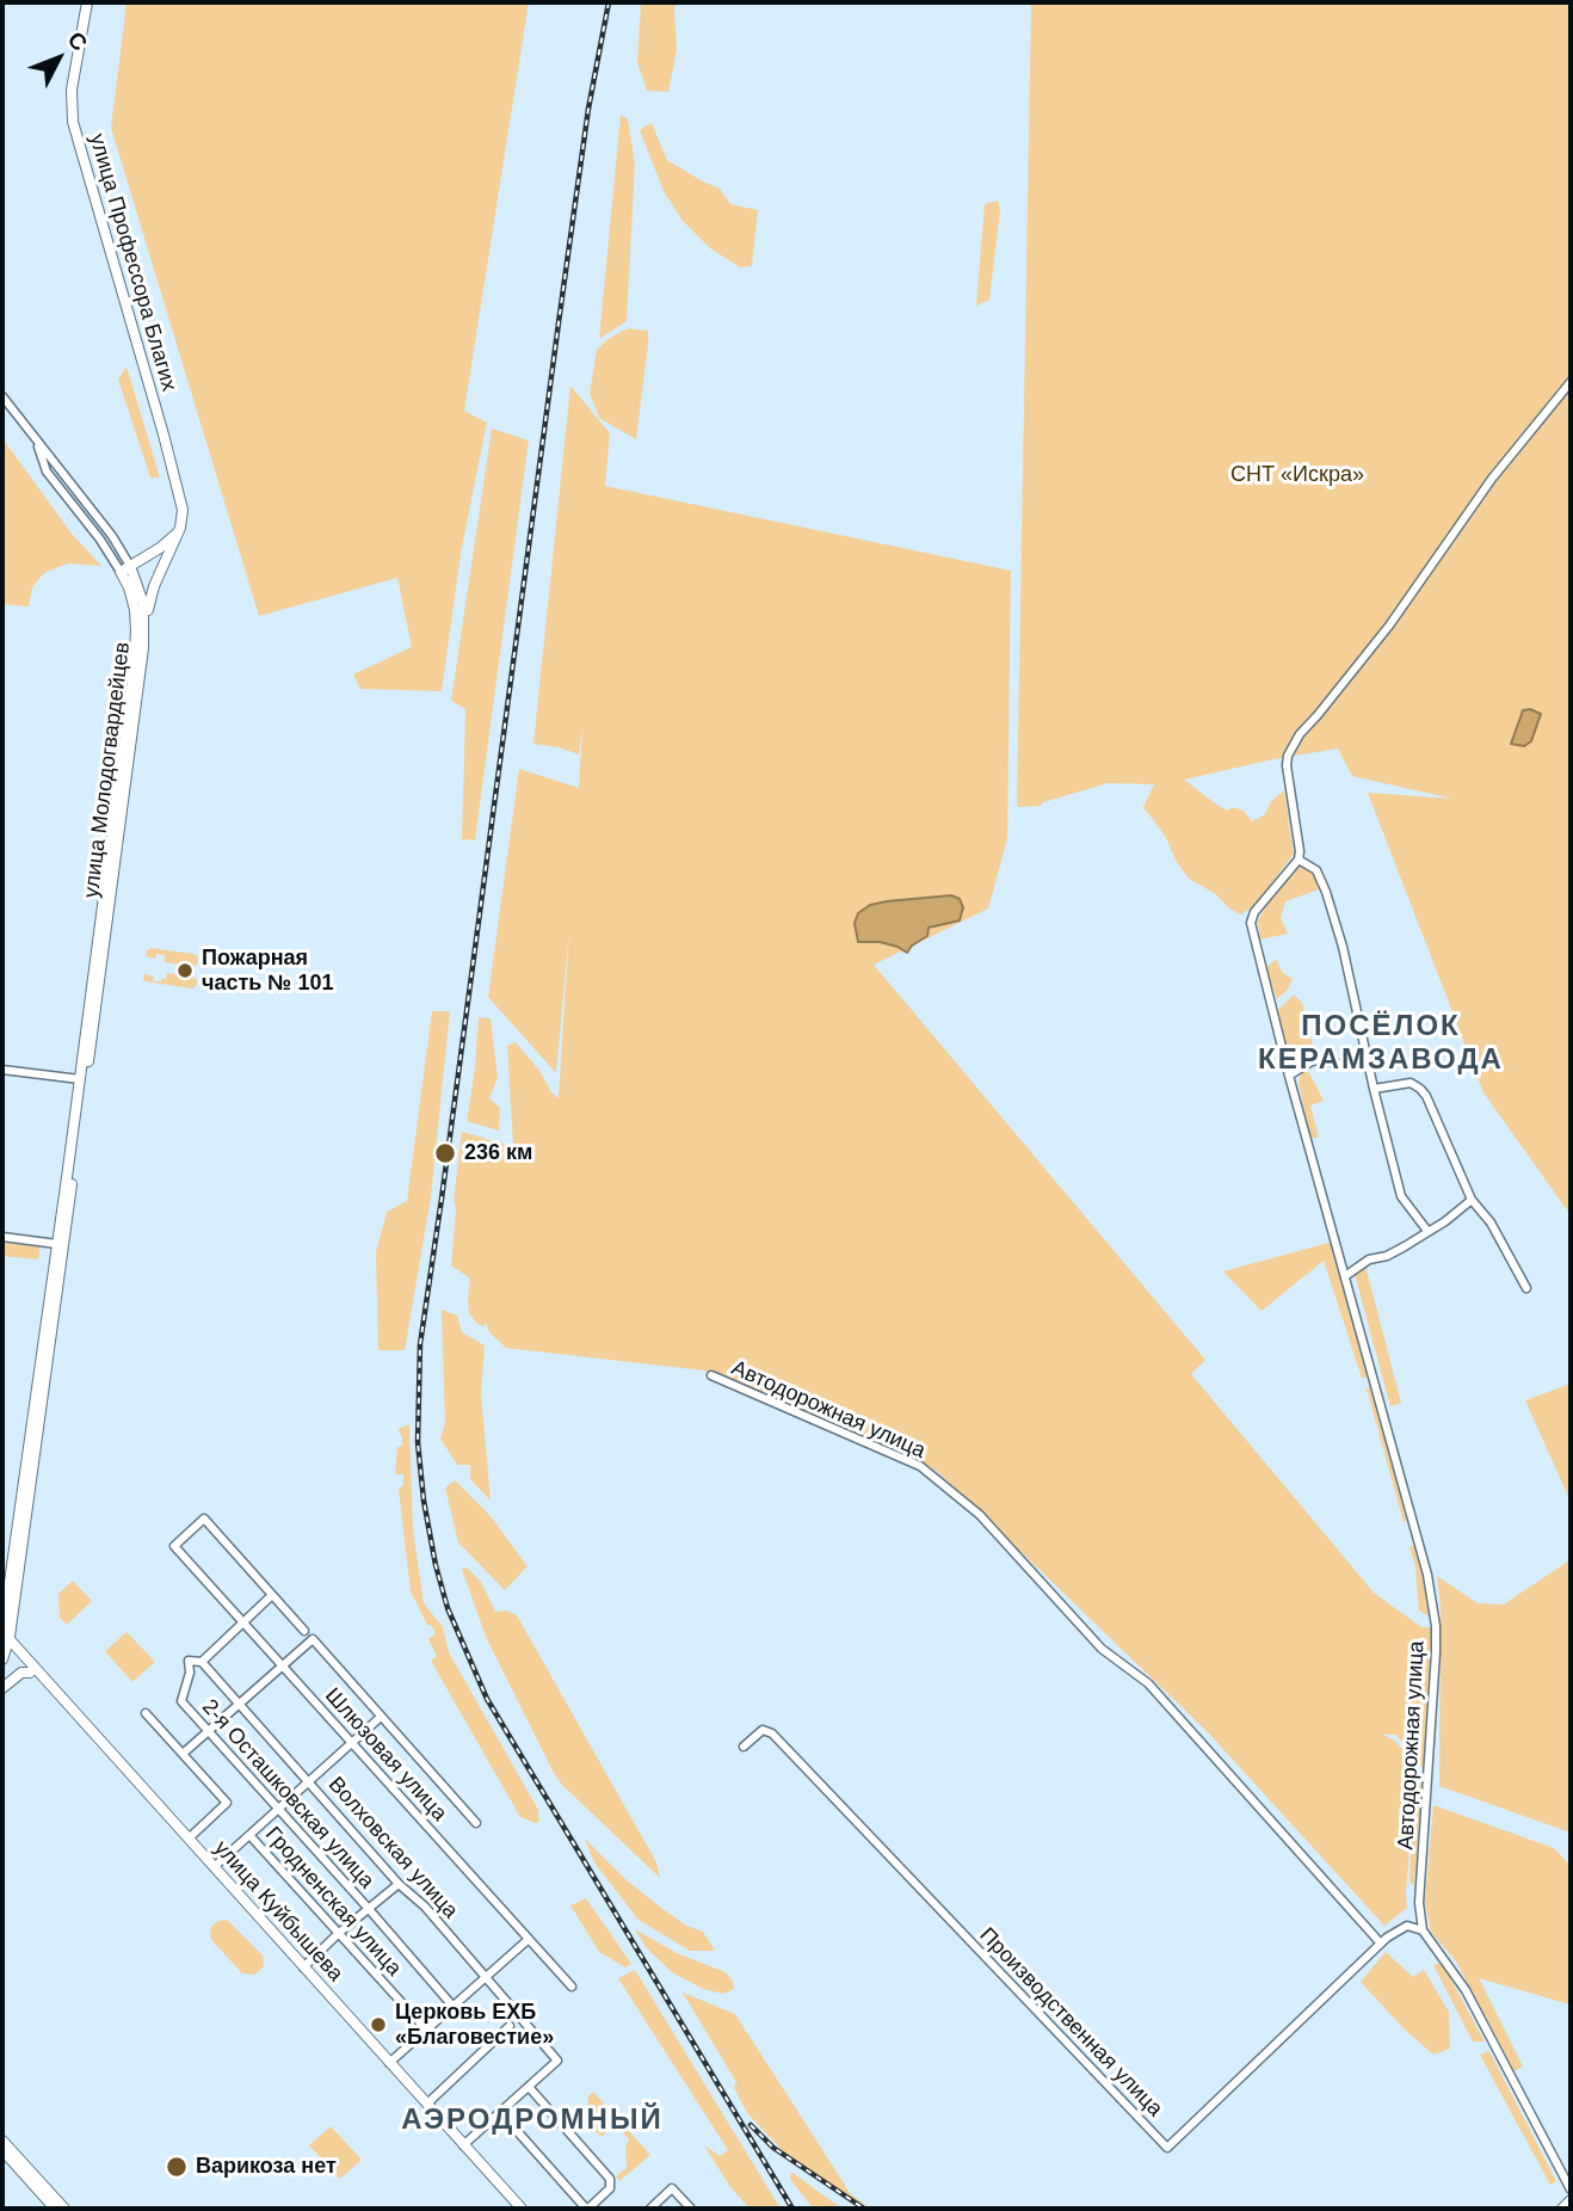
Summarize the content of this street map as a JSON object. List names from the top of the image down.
{
  "streets": {
    "main road": ["улица Профессора Благих", "улица Молодогвардейцев", "улица Куйбышева"],
    "street": [
      "Автодорожная улица",
      "Шлюзовая улица",
      "2-я Осташковская улица",
      "Волховская улица",
      "Гродненская улица",
      "Производственная улица"
    ]
  },
  "crossings": [
    ["улица Профессора Благих", "улица Молодогвардейцев"],
    ["улица Молодогвардейцев", "улица Куйбышева"],
    ["Автодорожная улица", "Производственная улица"],
    ["2-я Осташковская улица", "Волховская улица"]
  ],
  "districts": ["ПОСЁЛОК КЕРАМЗАВОДА", "АЭРОДРОМНЫЙ"],
  "parks": ["СНТ «Искра»"],
  "places": [
    "Пожарная часть № 101",
    "236 км",
    "Церковь ЕХБ «Благовестие»",
    "Варикоза нет"
  ],
  "north": "top right"
}
